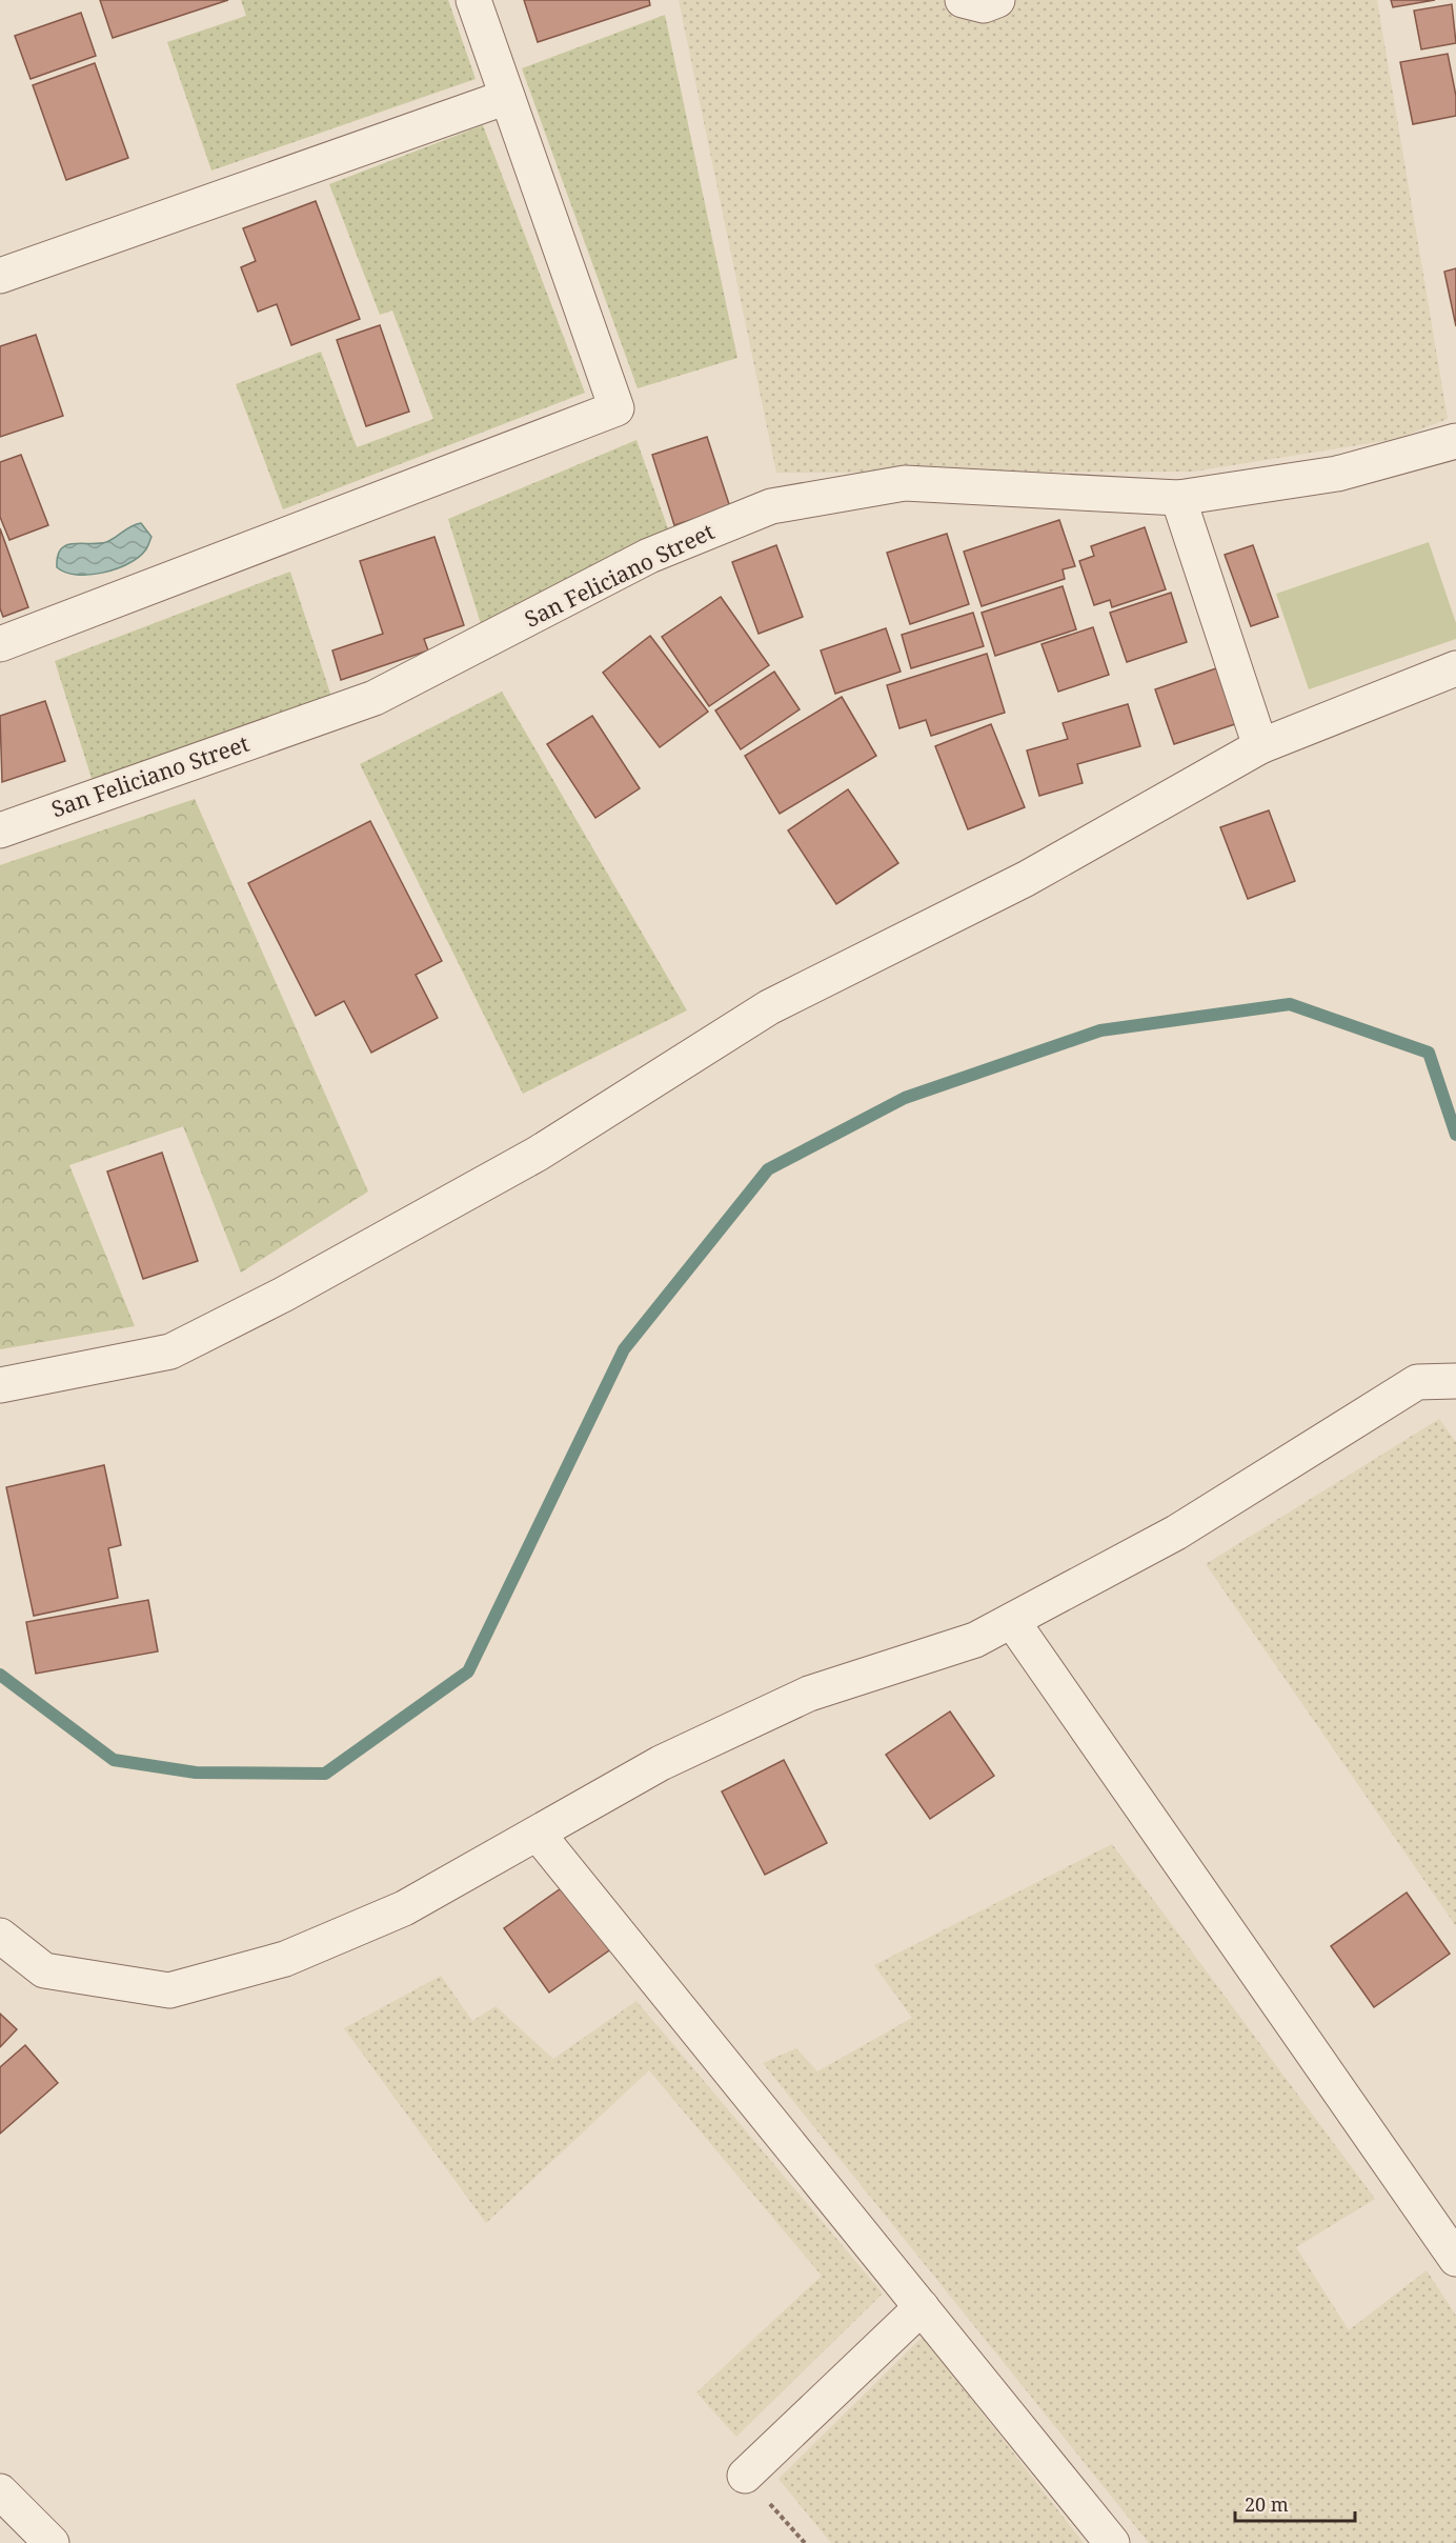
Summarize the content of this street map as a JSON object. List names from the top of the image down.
{
  "streets": {
    "street": ["San Feliciano Street"]
  },
  "scale_bar": "20 m"
}
